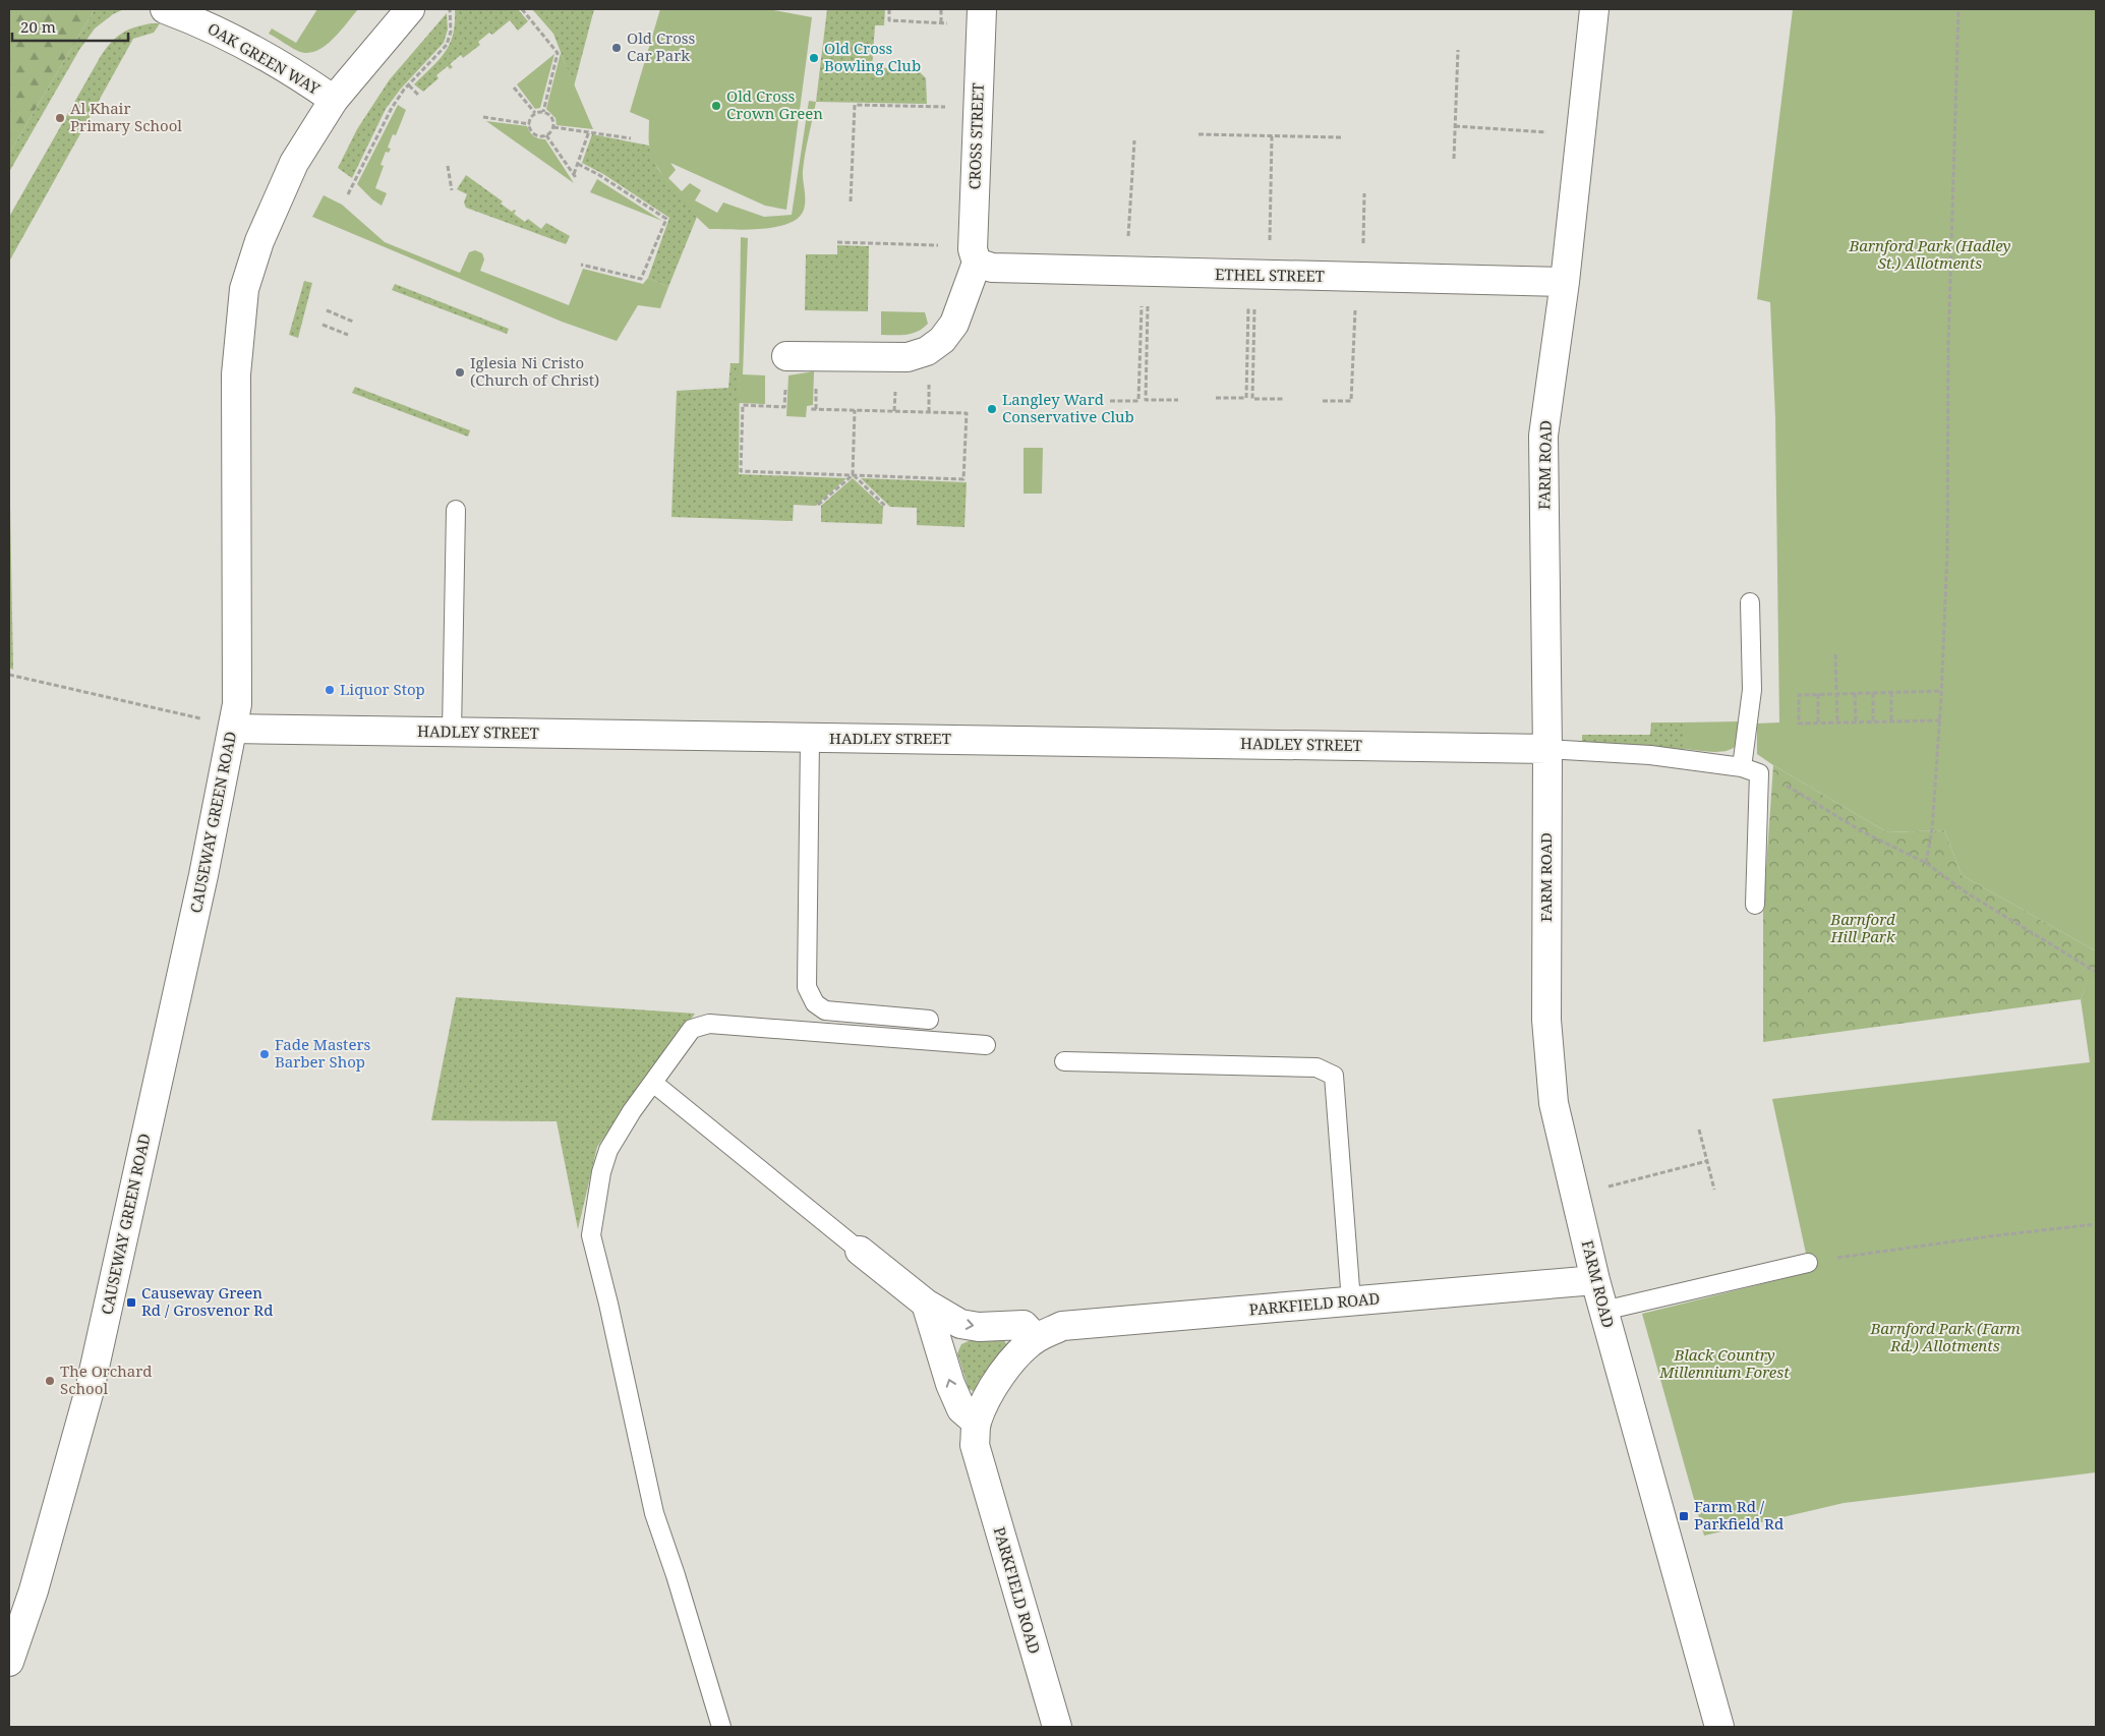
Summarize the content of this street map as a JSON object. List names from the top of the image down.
{
  "streets": {
    "street": [
      "OAK GREEN WAY",
      "CROSS STREET",
      "ETHEL STREET",
      "FARM ROAD",
      "HADLEY STREET",
      "CAUSEWAY GREEN ROAD",
      "PARKFIELD ROAD"
    ]
  },
  "crossings": [
    ["OAK GREEN WAY", "CAUSEWAY GREEN ROAD"],
    ["CROSS STREET", "ETHEL STREET"],
    ["ETHEL STREET", "FARM ROAD"],
    ["FARM ROAD", "HADLEY STREET"],
    ["FARM ROAD", "PARKFIELD ROAD"],
    ["HADLEY STREET", "CAUSEWAY GREEN ROAD"]
  ],
  "parks": [
    "Barnford Park (Hadley St.) Allotments",
    "Barnford Hill Park",
    "Barnford Park (Farm Rd.) Allotments",
    "Black Country Millennium Forest"
  ],
  "places": {
    "other": [
      "Old Cross Car Park",
      "Old Cross Bowling Club",
      "Old Cross Crown Green",
      "Al Khair Primary School",
      "Iglesia Ni Cristo (Church of Christ)",
      "Langley Ward Conservative Club",
      "Liquor Stop",
      "Fade Masters Barber Shop",
      "The Orchard School"
    ],
    "transit": ["Causeway Green Rd / Grosvenor Rd", "Farm Rd / Parkfield Rd"]
  },
  "scale_bar": "20 m"
}
